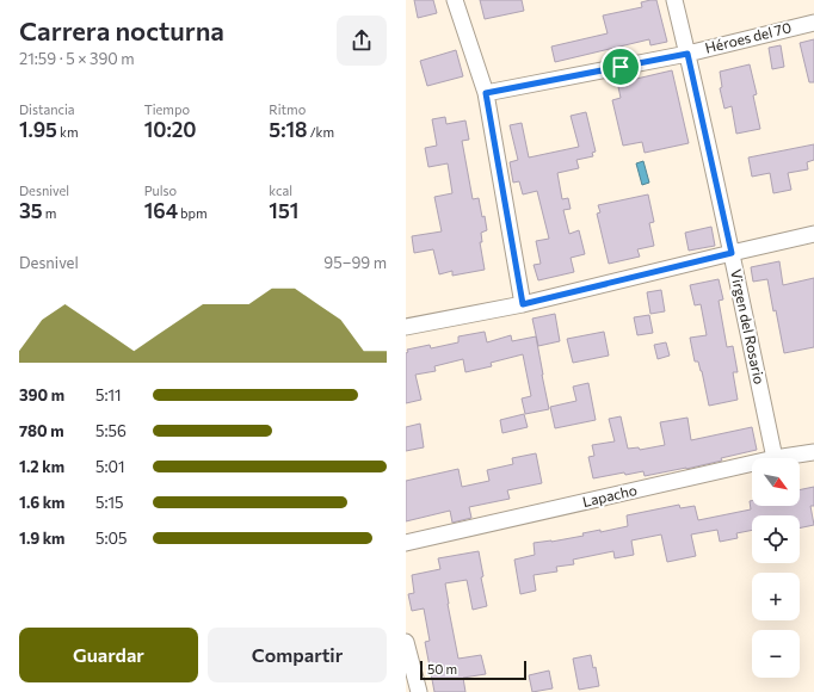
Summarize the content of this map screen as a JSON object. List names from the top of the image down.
{
  "streets": {
    "street": ["Héroes del 70", "Virgen del Rosario", "Lapacho"]
  },
  "crossings": [
    ["Héroes del 70", "Virgen del Rosario"],
    ["Virgen del Rosario", "Lapacho"]
  ],
  "scale_bar": "50 m",
  "north": "bottom right",
  "page": {
    "heading": ["Carrera nocturna", "21:59 · 5 × 390 m"],
    "stats": [
      ["Distancia", "1.95 km"],
      ["Tiempo", "10:20"],
      ["Ritmo", "5:18 /km"],
      ["Desnivel", "35 m"],
      ["Pulso", "164 bpm"],
      ["kcal", "151"]
    ],
    "chart": ["Desnivel", "95–99 m"],
    "list": [
      {
        "name": "390 m",
        "note": "5:11"
      },
      {
        "name": "780 m",
        "note": "5:56"
      },
      {
        "name": "1.2 km",
        "note": "5:01"
      },
      {
        "name": "1.6 km",
        "note": "5:15"
      },
      {
        "name": "1.9 km",
        "note": "5:05"
      }
    ],
    "map_buttons": ["+", "−"],
    "buttons": ["Guardar", "Compartir"],
    "scale": "50 m"
  }
}
